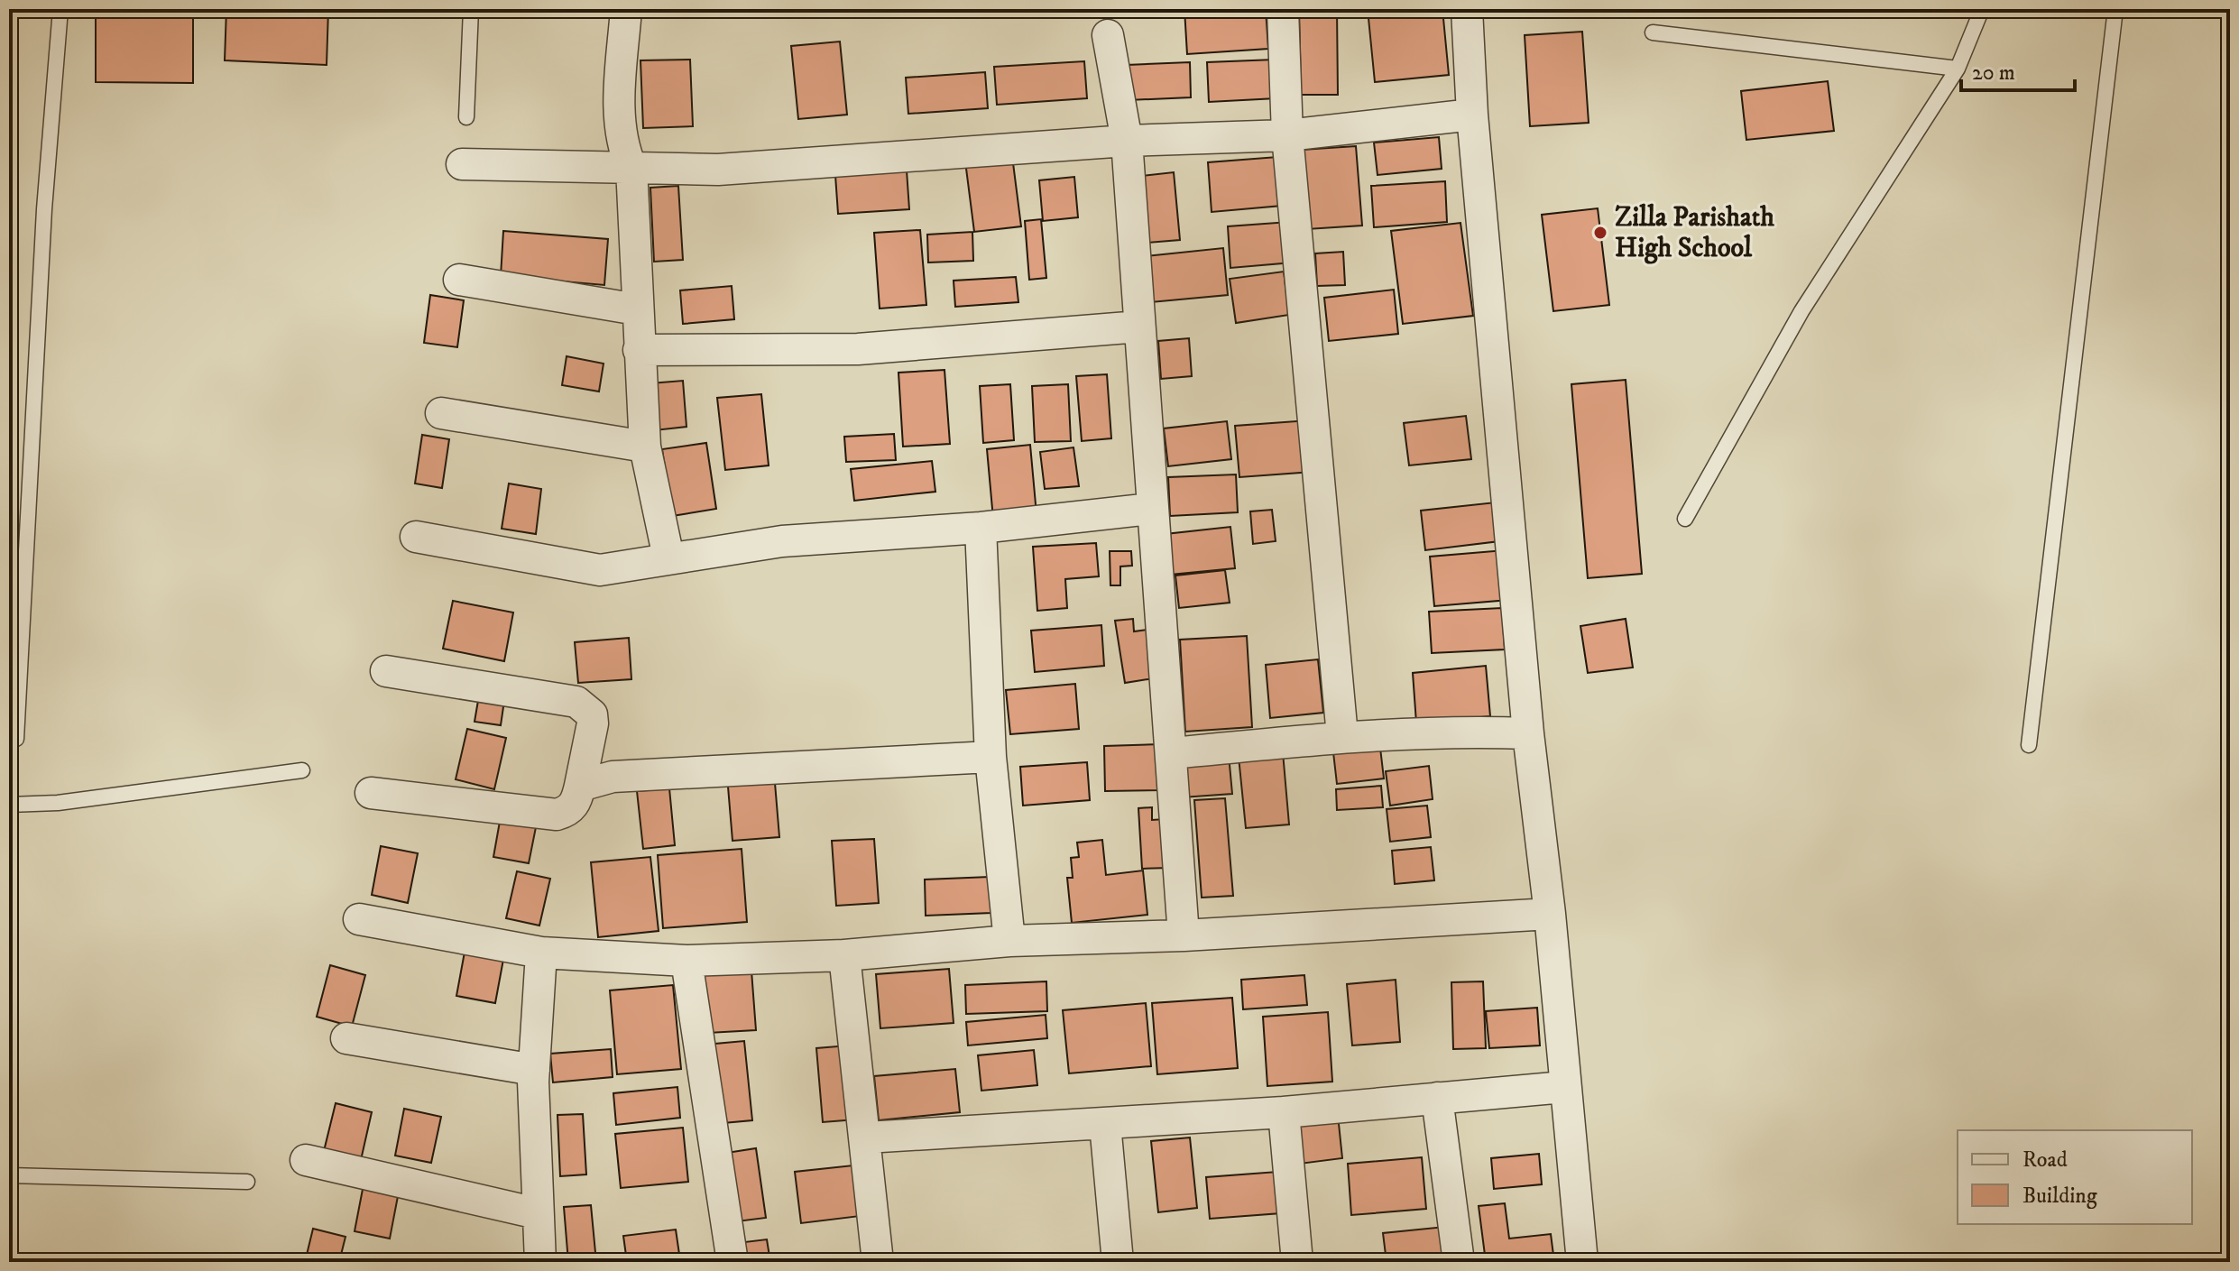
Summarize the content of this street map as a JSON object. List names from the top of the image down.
{
  "places": ["Zilla Parishath High School"],
  "legend": ["Road", "Building"],
  "scale_bar": "20 m"
}
